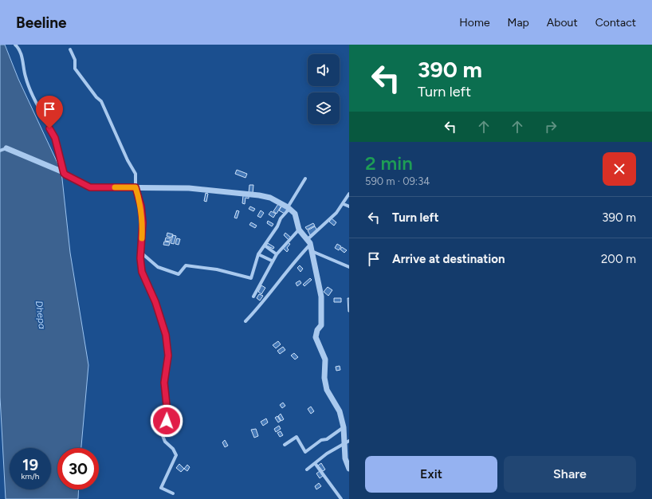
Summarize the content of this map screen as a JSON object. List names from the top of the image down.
{
  "water": ["Dhepa"],
  "page": {
    "header": "Beeline",
    "nav": [
      "Home",
      "Map",
      "About",
      "Contact"
    ],
    "turn": ["390 m", "Turn left"],
    "heading": ["2 min", "590 m · 09:34"],
    "list": [
      {
        "name": "Turn left",
        "value": "390 m"
      },
      {
        "name": "Arrive at destination",
        "value": "200 m"
      }
    ],
    "speed": "19 km/h",
    "limit": "30",
    "buttons": ["Exit", "Share"]
  }
}
